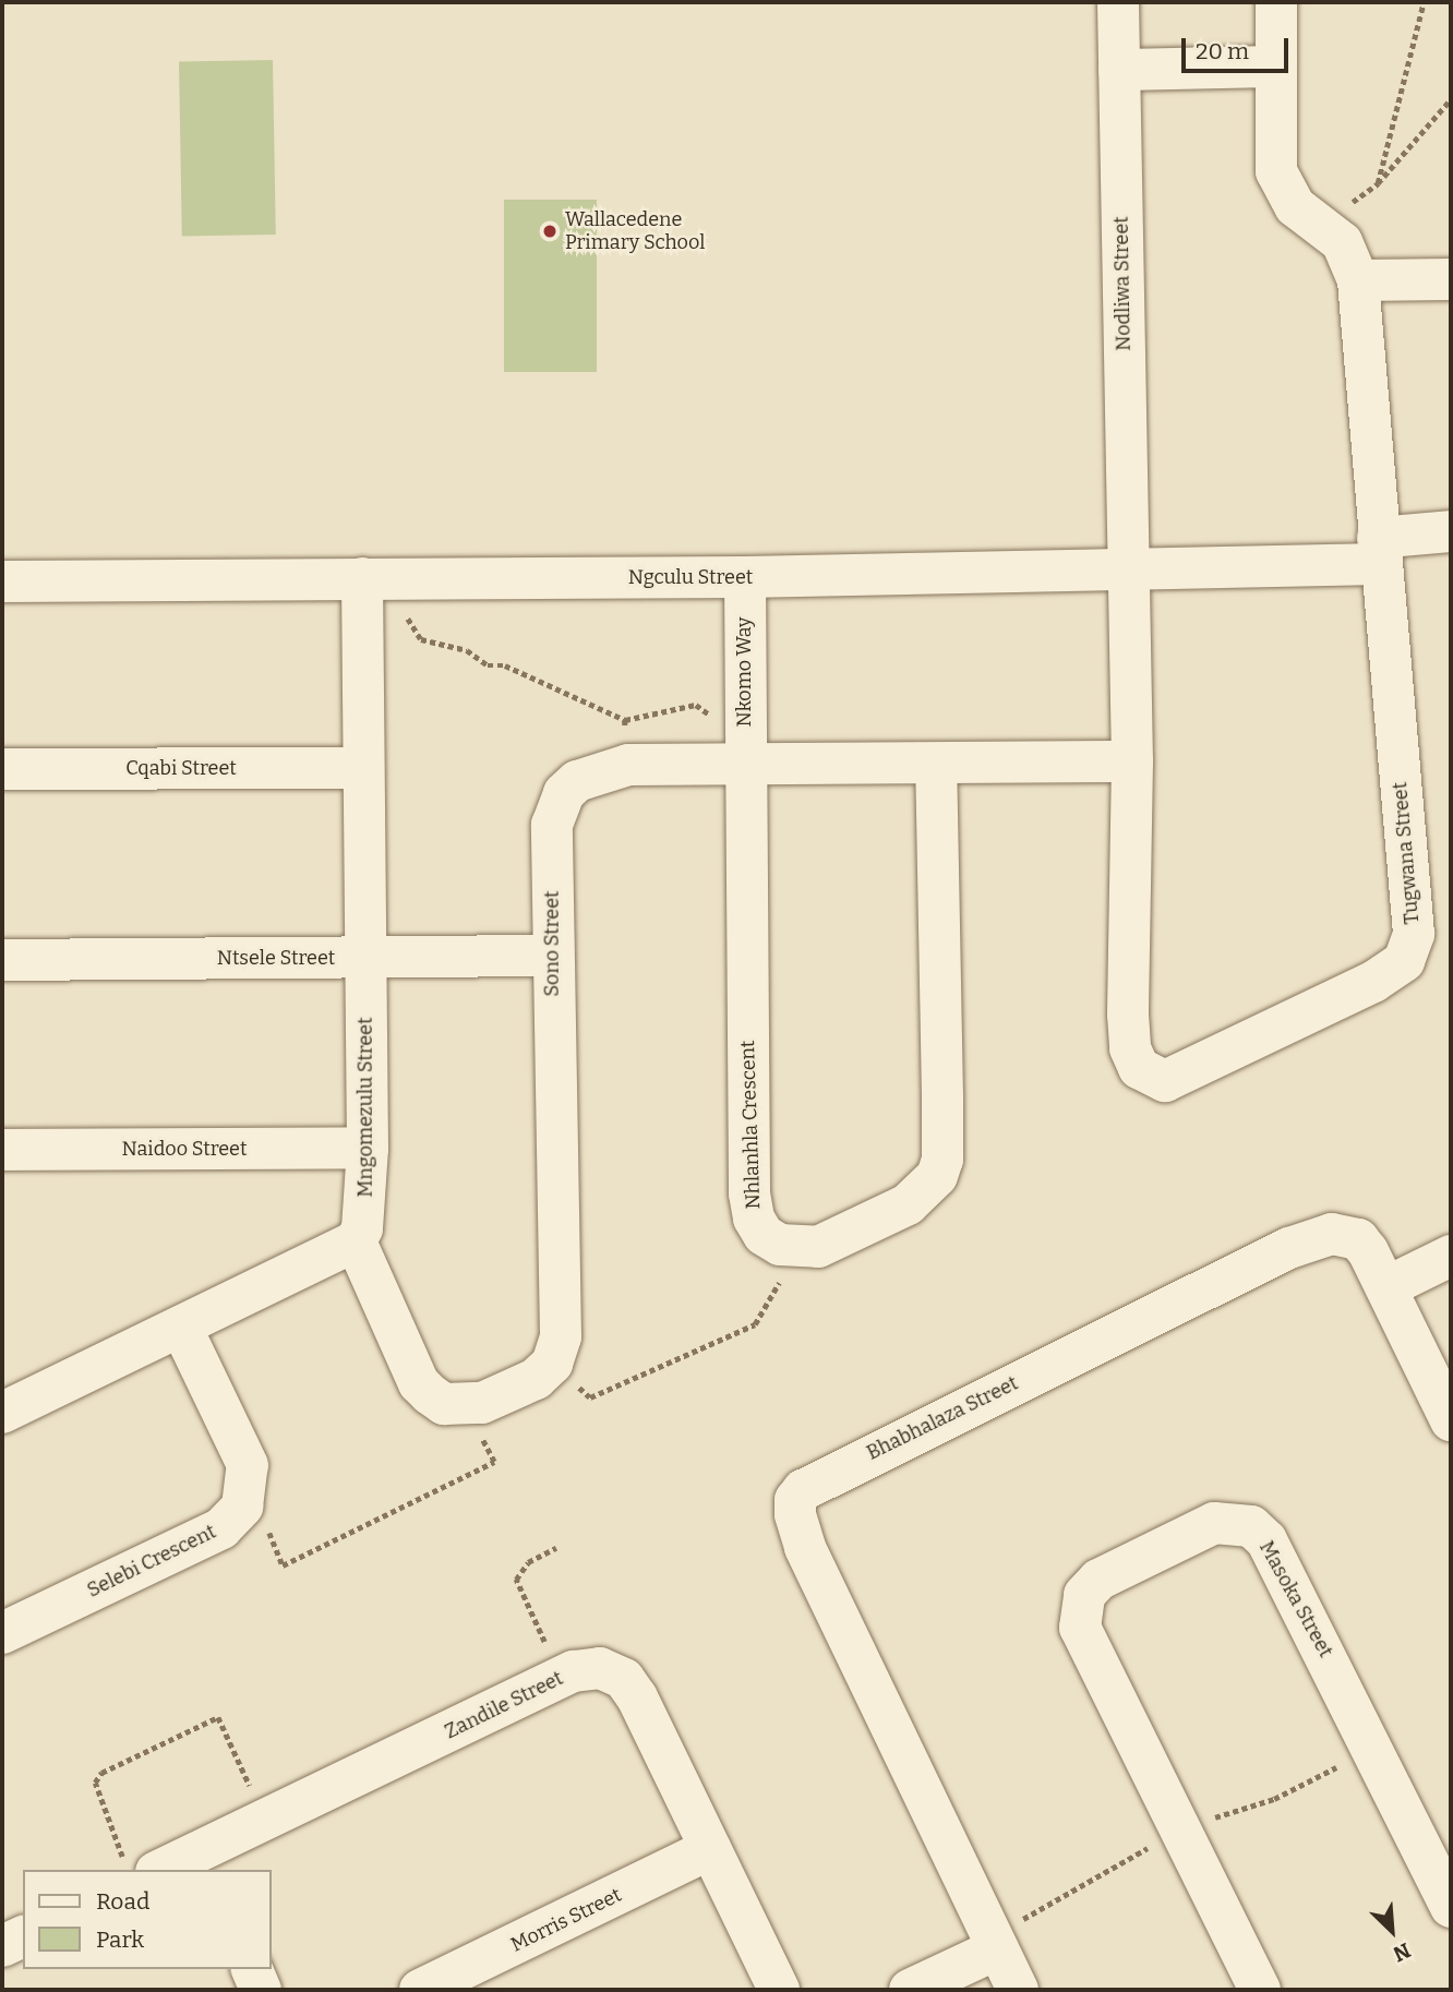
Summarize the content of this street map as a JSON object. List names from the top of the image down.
{
  "streets": {
    "street": [
      "Nodliwa Street",
      "Ngculu Street",
      "Nkomo Way",
      "Cqabi Street",
      "Tugwana Street",
      "Sono Street",
      "Ntsele Street",
      "Mngomezulu Street",
      "Nhlanhla Crescent",
      "Naidoo Street",
      "Bhabhalaza Street",
      "Selebi Crescent",
      "Masoka Street",
      "Zandile Street",
      "Morris Street"
    ]
  },
  "crossings": [
    ["Nodliwa Street", "Ngculu Street"],
    ["Nodliwa Street", "Tugwana Street"],
    ["Ngculu Street", "Nkomo Way"],
    ["Ngculu Street", "Tugwana Street"],
    ["Ngculu Street", "Mngomezulu Street"],
    ["Nkomo Way", "Sono Street"],
    ["Nkomo Way", "Nhlanhla Crescent"],
    ["Cqabi Street", "Mngomezulu Street"],
    ["Tugwana Street", "Sono Street"],
    ["Sono Street", "Ntsele Street"],
    ["Sono Street", "Nhlanhla Crescent"],
    ["Ntsele Street", "Mngomezulu Street"],
    ["Mngomezulu Street", "Naidoo Street"],
    ["Zandile Street", "Morris Street"]
  ],
  "places": ["Wallacedene Primary School"],
  "legend": ["Road", "Park"],
  "scale_bar": "20 m",
  "north": "bottom right"
}
